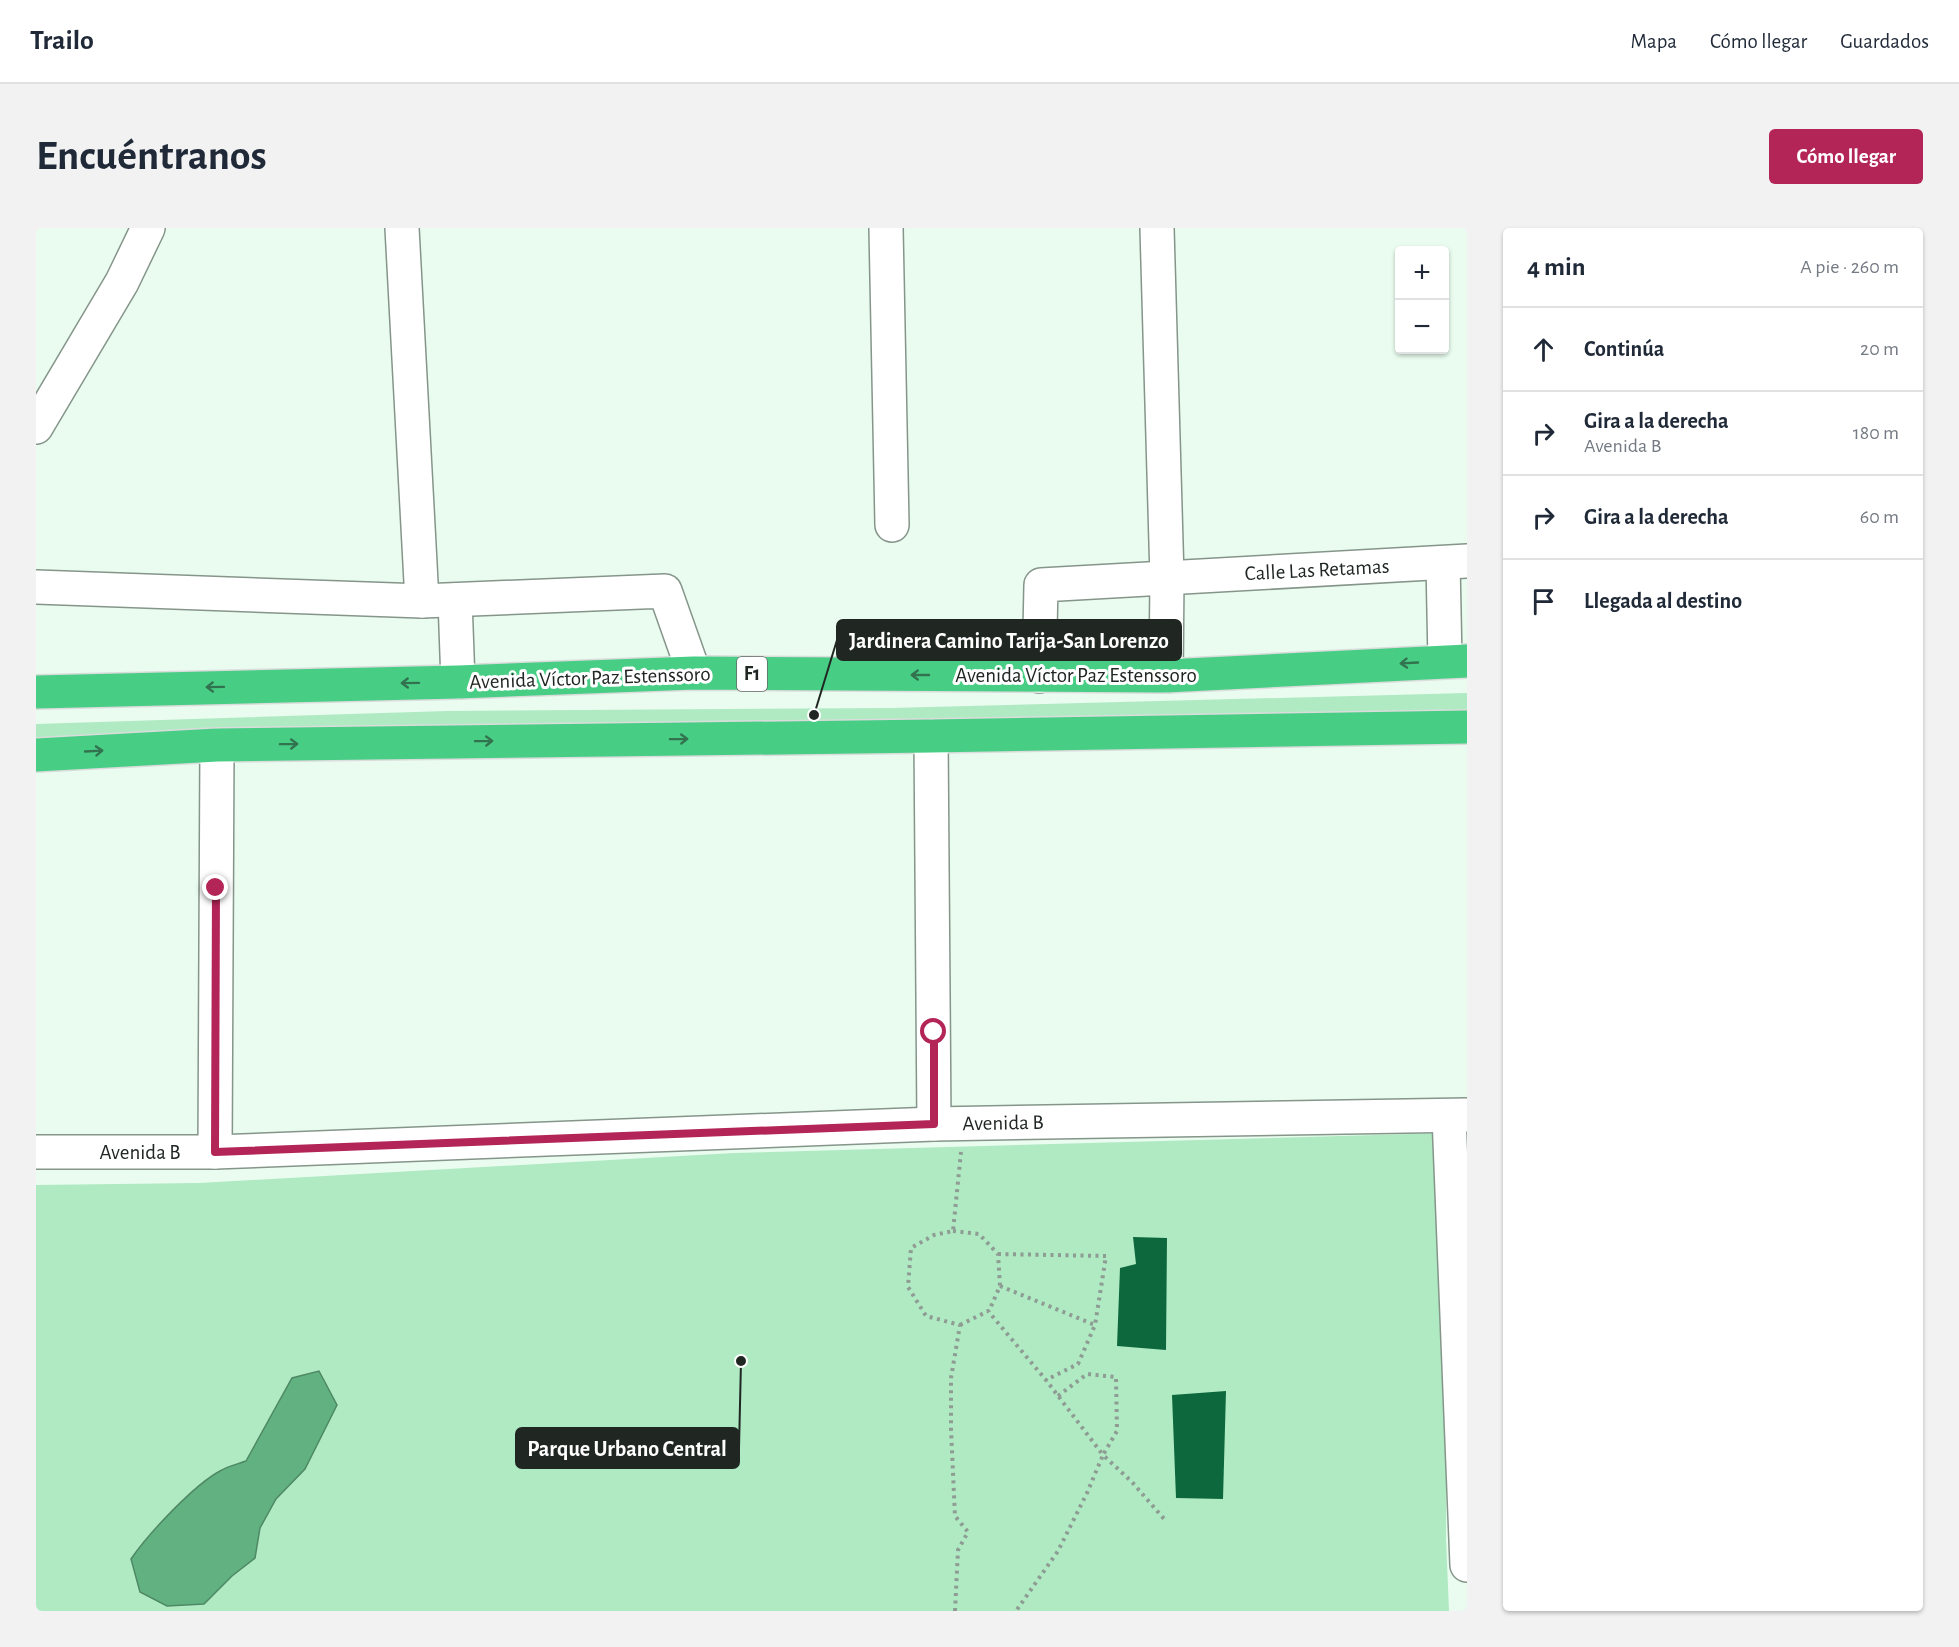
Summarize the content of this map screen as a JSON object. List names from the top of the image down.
{
  "streets": {
    "highway": ["F1", "Avenida Víctor Paz Estenssoro"],
    "street": ["Calle Las Retamas", "Avenida B"]
  },
  "crossings": [
    ["Calle Las Retamas", "Avenida Víctor Paz Estenssoro"]
  ],
  "places": ["Jardinera Camino Tarija-San Lorenzo", "Parque Urbano Central"],
  "page": {
    "header": "Trailo",
    "nav": ["Mapa", "Cómo llegar", "Guardados"],
    "buttons": "Cómo llegar",
    "title": "Encuéntranos",
    "heading": ["4 min", "A pie · 260 m"],
    "map_buttons": ["+", "−"],
    "list": [
      ["Continúa", "20 m"],
      ["Gira a la derecha", "Avenida B", "180 m"],
      ["Gira a la derecha", "60 m"],
      "Llegada al destino"
    ]
  }
}
